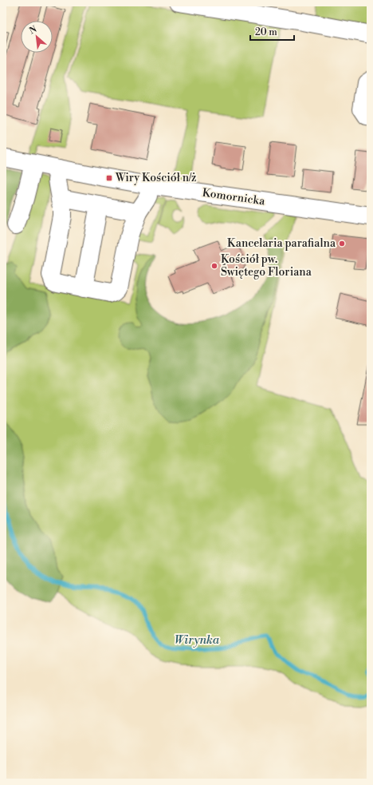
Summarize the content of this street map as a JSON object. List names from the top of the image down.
{
  "streets": {
    "street": ["Komornicka"]
  },
  "water": ["Wirynka"],
  "places": {
    "transit": ["Wiry Kościół n/ż"],
    "other": ["Kancelaria parafialna", "Kościół pw. Świętego Floriana"]
  },
  "scale_bar": "20 m",
  "north": "top left"
}
